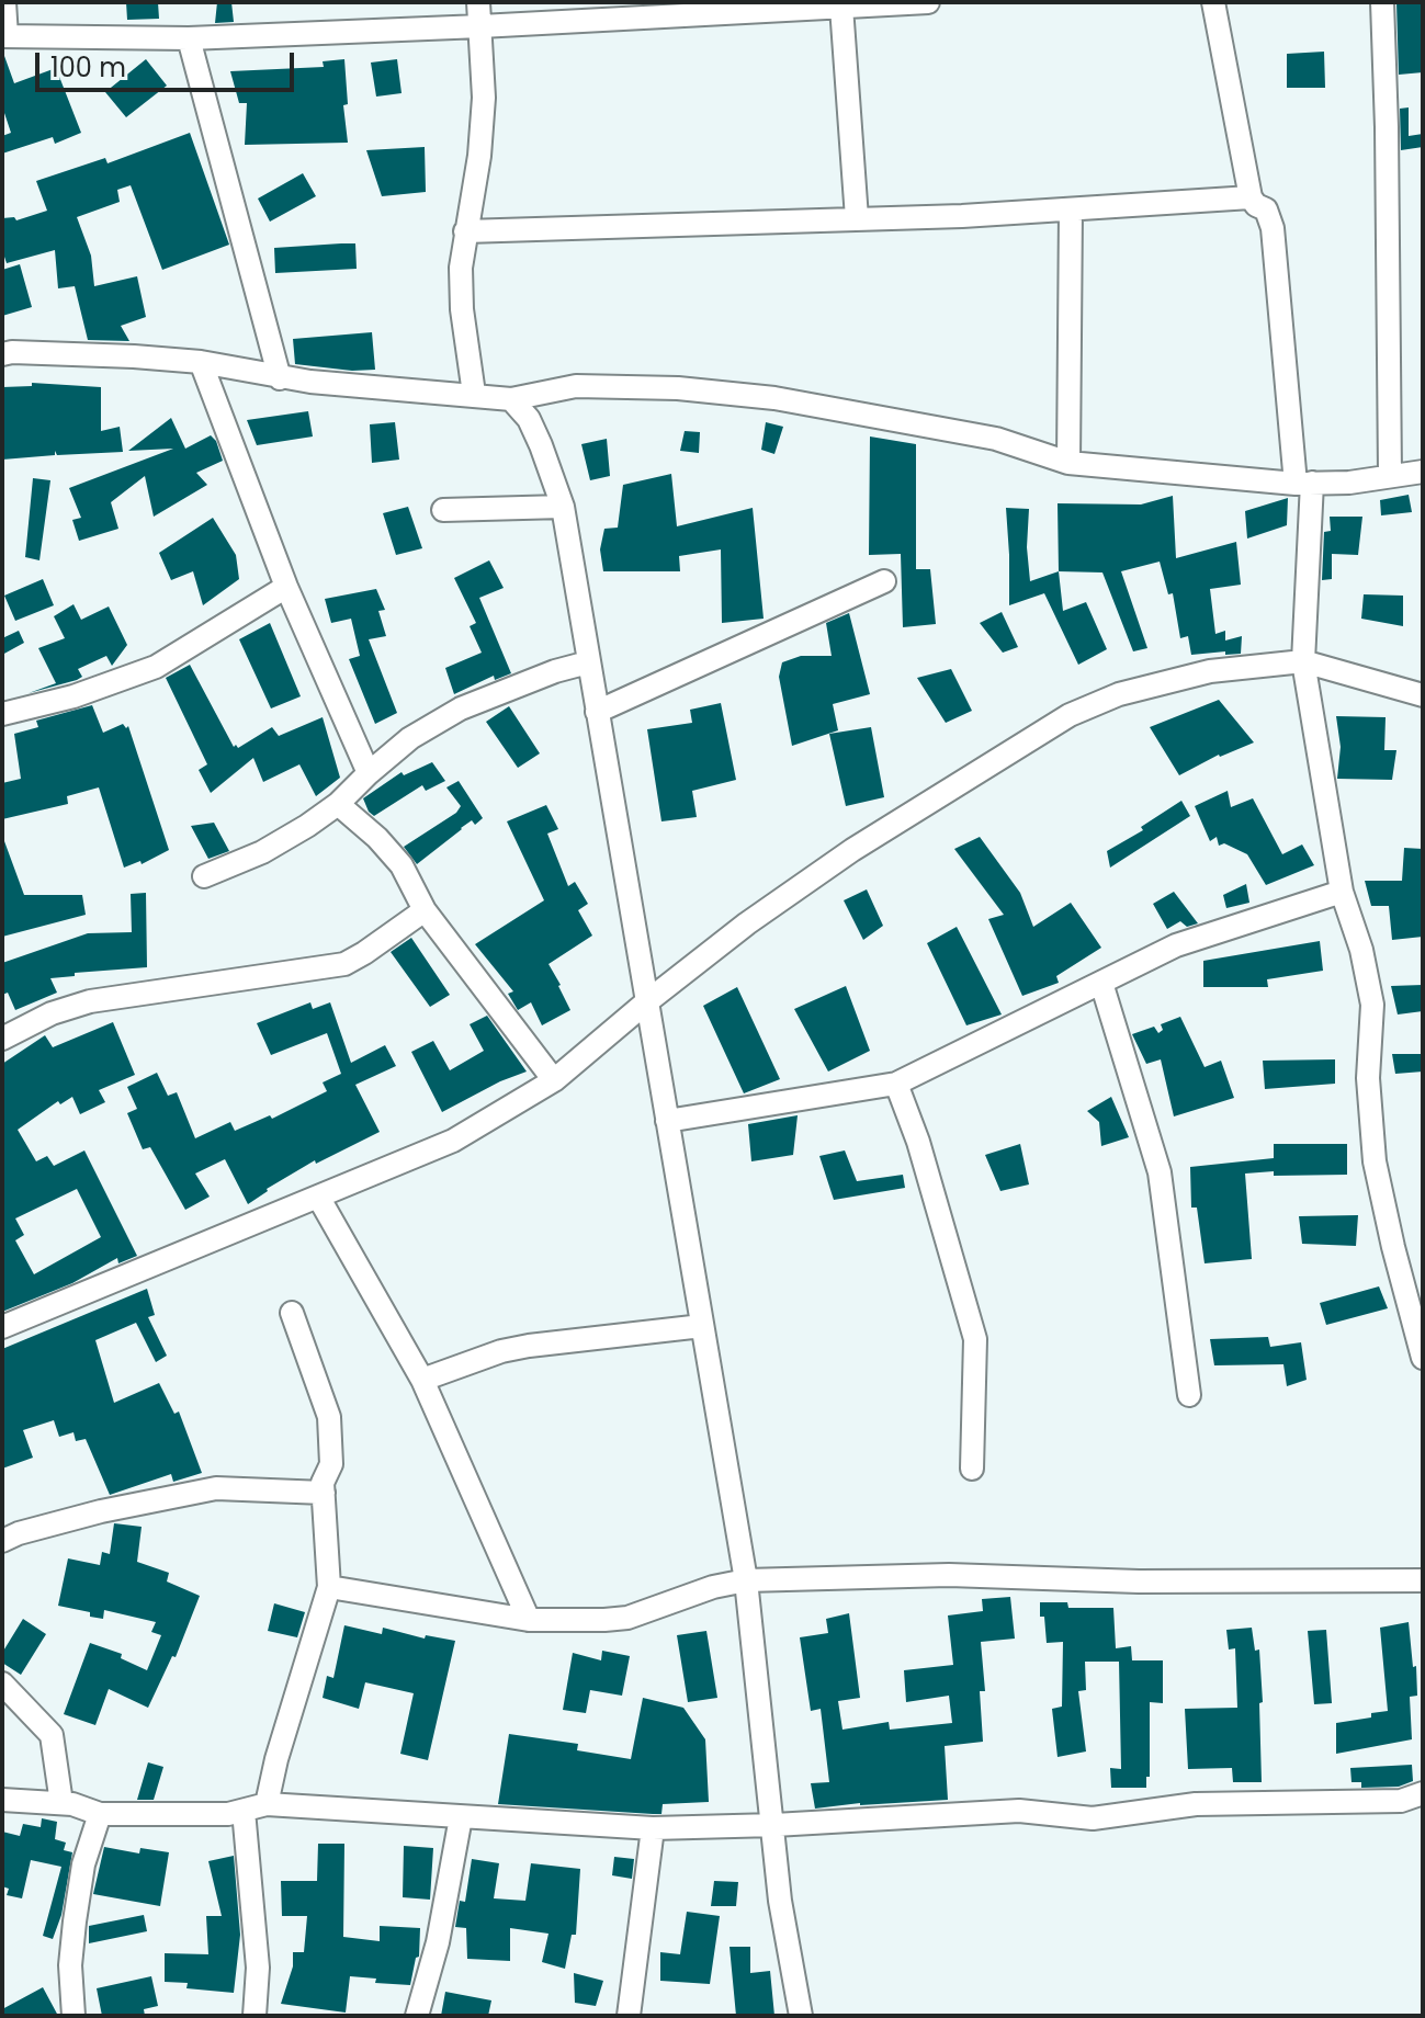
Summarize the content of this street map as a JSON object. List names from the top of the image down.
{
  "scale_bar": "100 m"
}
